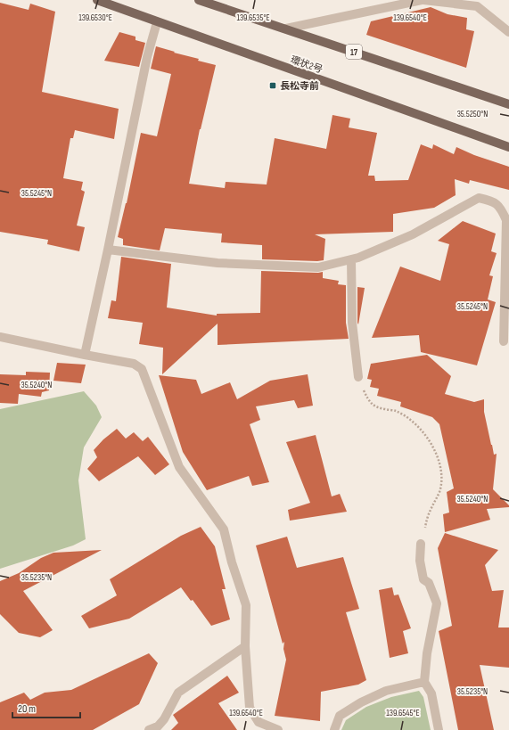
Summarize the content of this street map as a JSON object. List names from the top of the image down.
{
  "streets": {
    "main road": ["17", "環状2号"]
  },
  "places": {
    "transit": ["長松寺前"]
  },
  "scale_bar": "20 m",
  "coordinates": [
    "139.6530°E",
    "139.6535°E",
    "139.6540°E",
    "35.5250°N",
    "35.5245°N",
    "35.5240°N",
    "35.5235°N",
    "139.6545°E"
  ]
}
